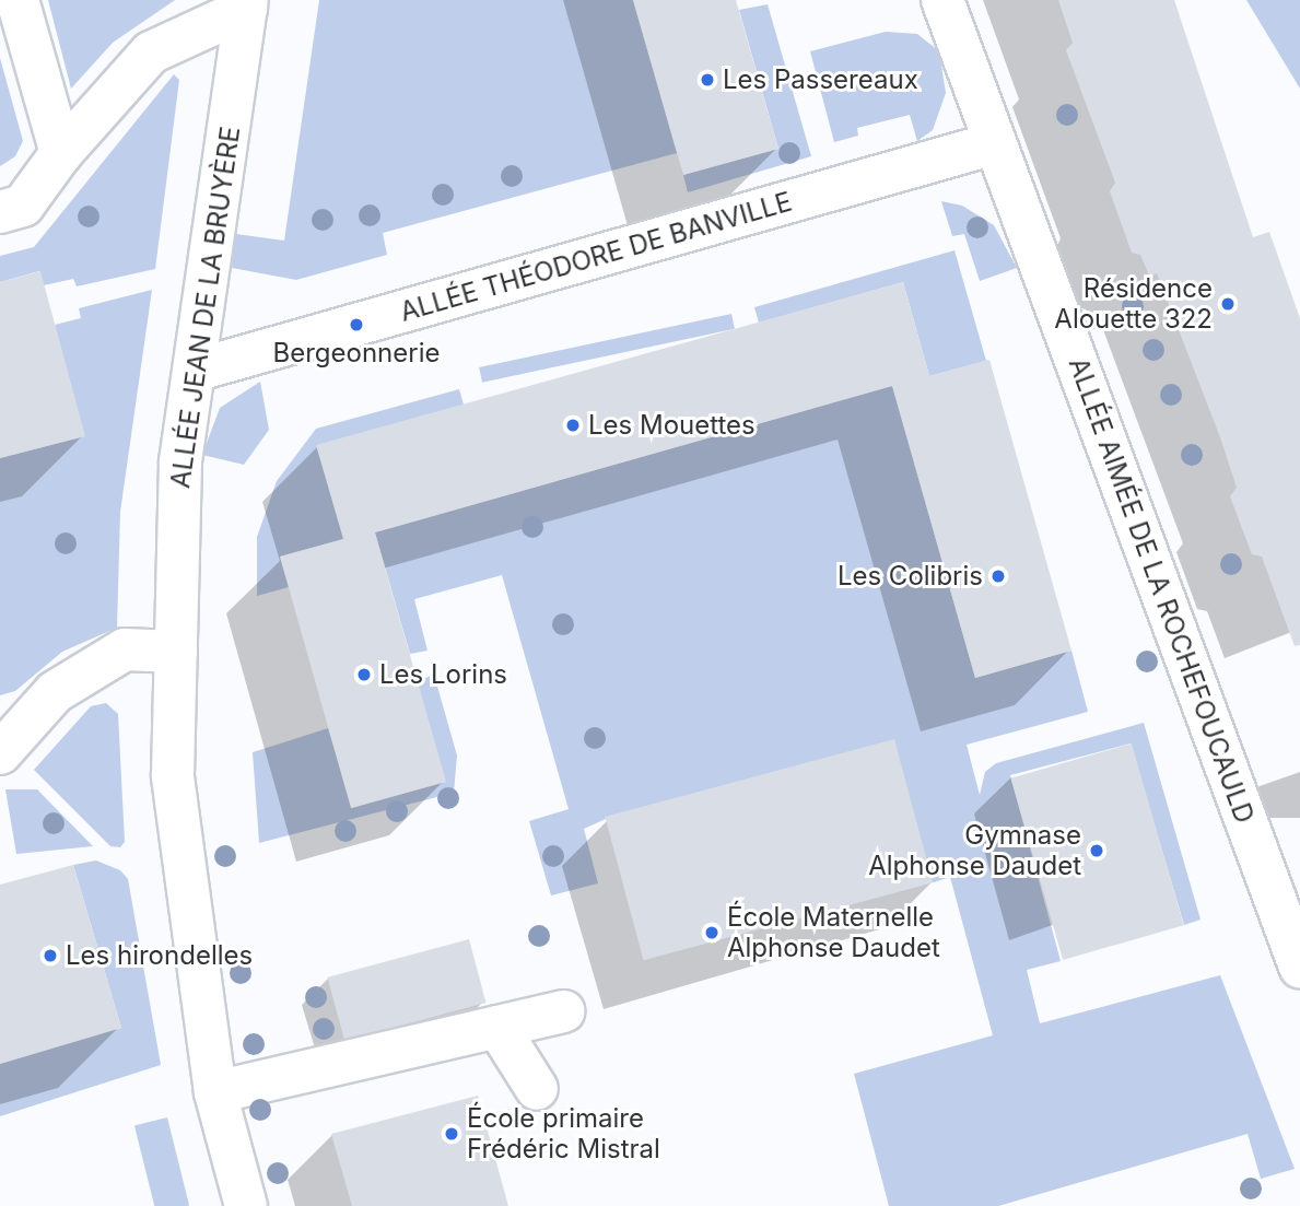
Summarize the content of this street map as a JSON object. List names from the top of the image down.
{
  "streets": {
    "street": ["ALLÉE THÉODORE DE BANVILLE", "ALLÉE JEAN DE LA BRUYÈRE", "ALLÉE AIMÉE DE LA ROCHEFOUCAULD"]
  },
  "crossings": [
    ["ALLÉE THÉODORE DE BANVILLE", "ALLÉE JEAN DE LA BRUYÈRE"],
    ["ALLÉE THÉODORE DE BANVILLE", "ALLÉE AIMÉE DE LA ROCHEFOUCAULD"]
  ],
  "places": [
    "Les Passereaux",
    "Résidence Alouette 322",
    "Bergeonnerie",
    "Les Mouettes",
    "Les Colibris",
    "Les Lorins",
    "Gymnase Alphonse Daudet",
    "École Maternelle Alphonse Daudet",
    "Les hirondelles",
    "École primaire Frédéric Mistral"
  ]
}
